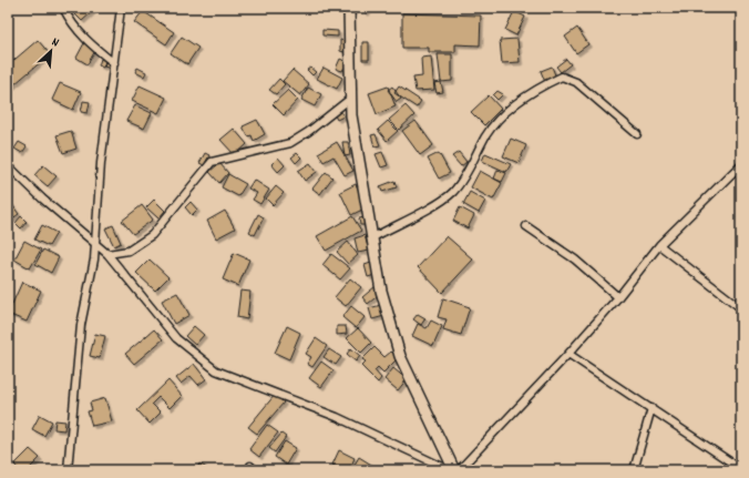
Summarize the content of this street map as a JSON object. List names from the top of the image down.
{
  "north": "top right"
}
